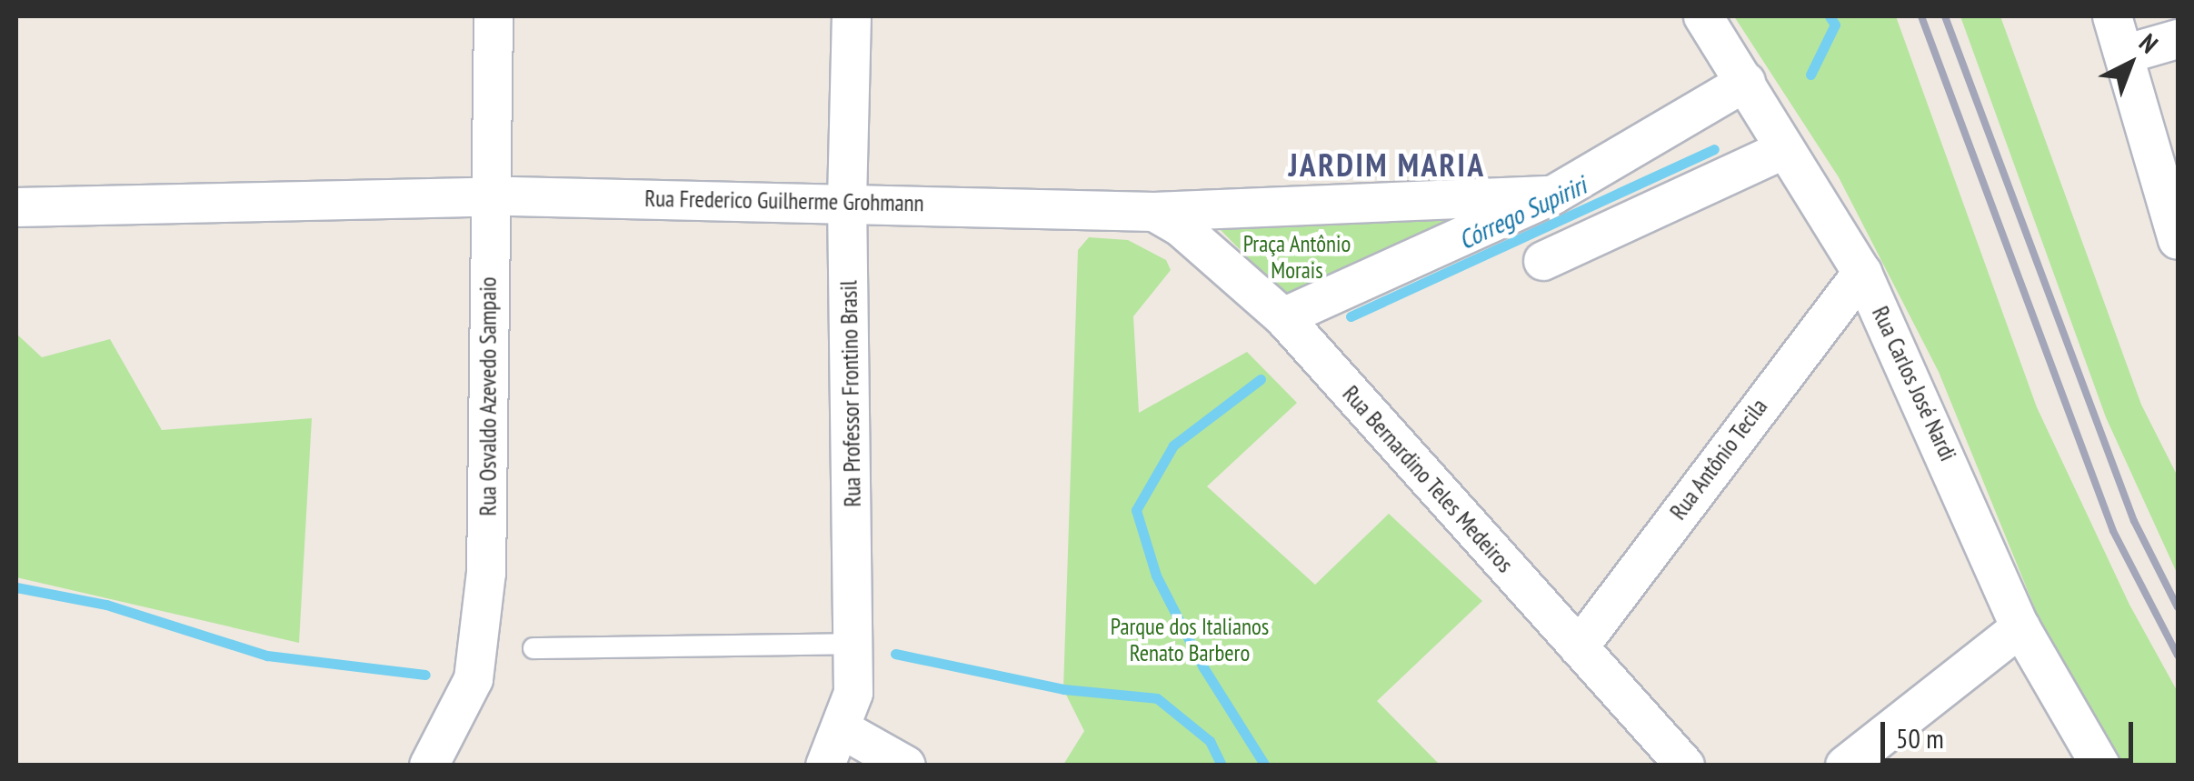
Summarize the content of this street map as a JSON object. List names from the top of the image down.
{
  "streets": {
    "street": [
      "Rua Frederico Guilherme Grohmann",
      "Rua Carlos José Nardi",
      "Rua Professor Frontino Brasil",
      "Rua Osvaldo Azevedo Sampaio",
      "Rua Antônio Tecila",
      "Rua Bernardino Teles Medeiros"
    ]
  },
  "crossings": [
    ["Rua Frederico Guilherme Grohmann", "Rua Carlos José Nardi"],
    ["Rua Frederico Guilherme Grohmann", "Rua Professor Frontino Brasil"],
    ["Rua Frederico Guilherme Grohmann", "Rua Osvaldo Azevedo Sampaio"],
    ["Rua Frederico Guilherme Grohmann", "Rua Bernardino Teles Medeiros"],
    ["Rua Carlos José Nardi", "Rua Antônio Tecila"],
    ["Rua Antônio Tecila", "Rua Bernardino Teles Medeiros"]
  ],
  "districts": ["JARDIM MARIA"],
  "water": ["Córrego Supiriri"],
  "parks": ["Praça Antônio Morais", "Parque dos Italianos Renato Barbero"],
  "scale_bar": "50 m",
  "north": "top right"
}
